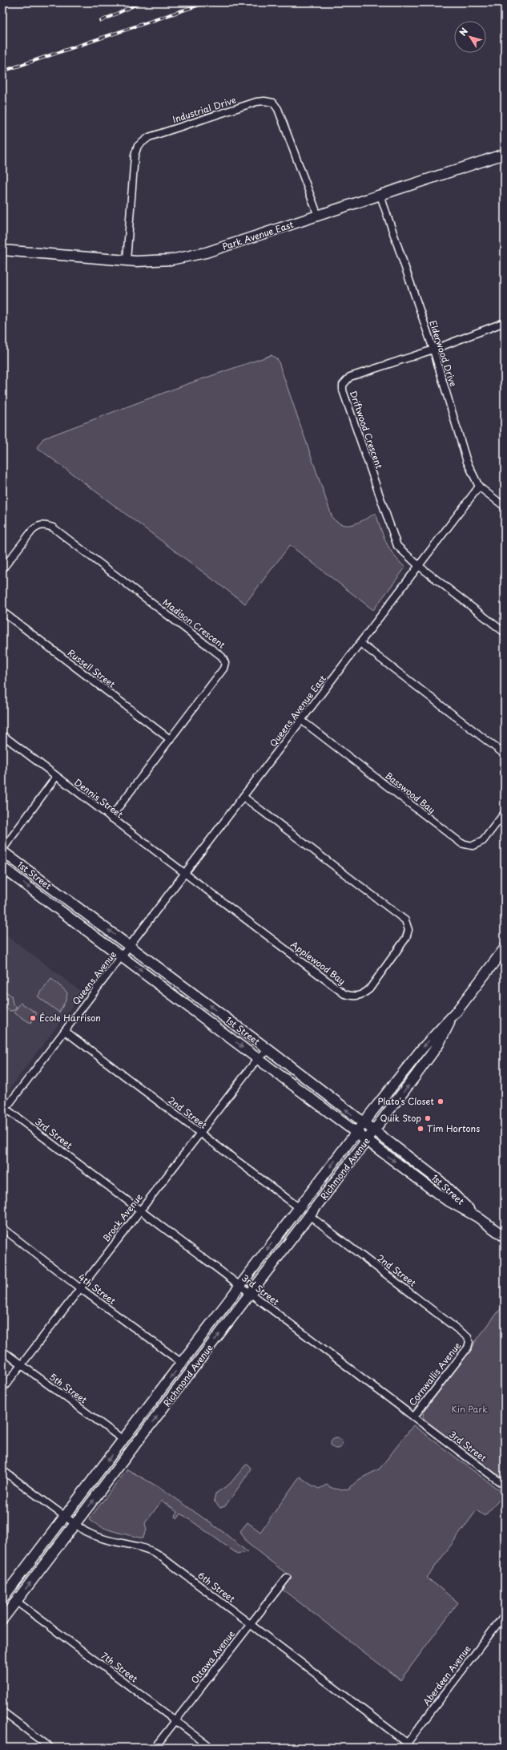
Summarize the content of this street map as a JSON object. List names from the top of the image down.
{
  "streets": {
    "main road": ["Park Avenue East", "1st Street", "Richmond Avenue"],
    "street": [
      "Industrial Drive",
      "Elderwood Drive",
      "Driftwood Crescent",
      "Madison Crescent",
      "Russell Street",
      "Queens Avenue East",
      "Basswood Bay",
      "Dennis Street",
      "Applewood Bay",
      "Queens Avenue",
      "2nd Street",
      "3rd Street",
      "Brock Avenue",
      "4th Street",
      "Cornwallis Avenue",
      "5th Street",
      "6th Street",
      "Ottawa Avenue",
      "7th Street",
      "Aberdeen Avenue"
    ]
  },
  "crossings": [
    ["Industrial Drive", "Park Avenue East"],
    ["Park Avenue East", "Elderwood Drive"],
    ["Elderwood Drive", "Driftwood Crescent"],
    ["Elderwood Drive", "Queens Avenue East"],
    ["Driftwood Crescent", "Queens Avenue East"],
    ["Madison Crescent", "Russell Street"],
    ["Madison Crescent", "Dennis Street"],
    ["Queens Avenue East", "Basswood Bay"],
    ["Queens Avenue East", "Dennis Street"],
    ["Queens Avenue East", "1st Street"],
    ["Queens Avenue East", "Applewood Bay"],
    ["Queens Avenue East", "Queens Avenue"],
    ["Dennis Street", "Applewood Bay"],
    ["1st Street", "Queens Avenue"],
    ["1st Street", "Richmond Avenue"],
    ["1st Street", "Brock Avenue"],
    ["Queens Avenue", "2nd Street"],
    ["Queens Avenue", "3rd Street"],
    ["2nd Street", "Richmond Avenue"],
    ["2nd Street", "Brock Avenue"],
    ["2nd Street", "Cornwallis Avenue"],
    ["3rd Street", "Richmond Avenue"],
    ["3rd Street", "Brock Avenue"],
    ["3rd Street", "Cornwallis Avenue"],
    ["Richmond Avenue", "4th Street"],
    ["Richmond Avenue", "5th Street"],
    ["Richmond Avenue", "6th Street"],
    ["Richmond Avenue", "7th Street"],
    ["Brock Avenue", "4th Street"],
    ["Brock Avenue", "5th Street"],
    ["6th Street", "Ottawa Avenue"],
    ["6th Street", "Aberdeen Avenue"],
    ["Ottawa Avenue", "7th Street"]
  ],
  "parks": ["Kin Park"],
  "places": [
    "École Harrison",
    "Plato's Closet",
    "Quik Stop",
    "Tim Hortons"
  ],
  "north": "top left"
}
